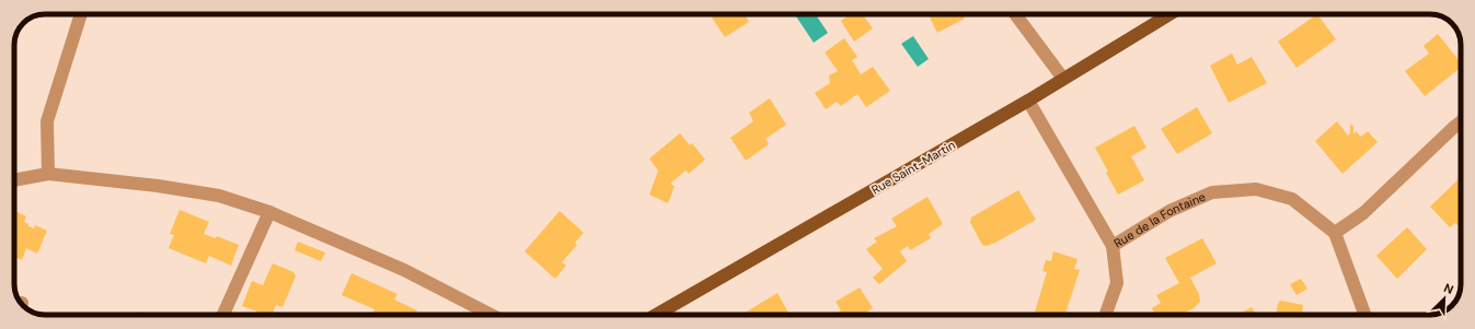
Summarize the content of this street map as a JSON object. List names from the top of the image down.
{
  "streets": {
    "main road": ["Rue Saint-Martin"],
    "street": ["Rue de la Fontaine"]
  },
  "crossings": [
    ["Rue Saint-Martin", "Rue de la Fontaine"]
  ],
  "north": "top right"
}
